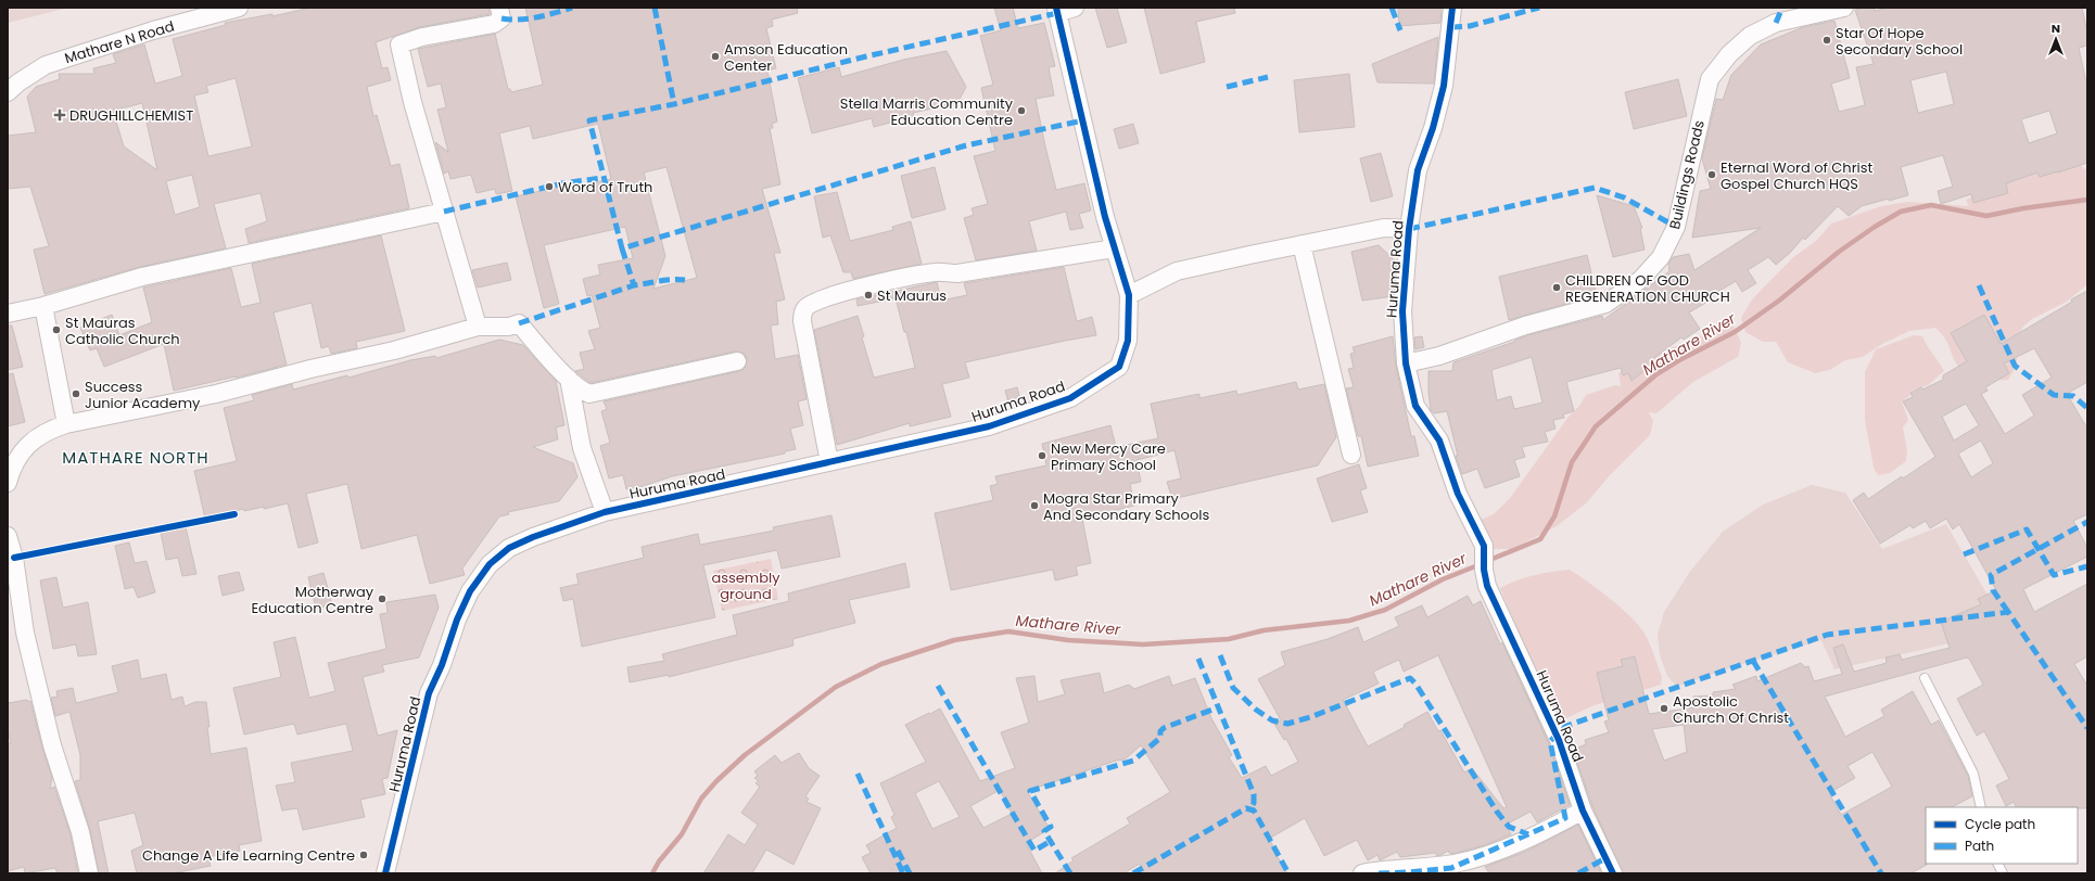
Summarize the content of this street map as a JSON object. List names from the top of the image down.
{
  "streets": {
    "street": ["Mathare N Road", "Buildings Roads", "Huruma Road"]
  },
  "crossings": [
    ["Buildings Roads", "Huruma Road"]
  ],
  "districts": ["MATHARE NORTH"],
  "water": ["Mathare River"],
  "parks": ["assembly ground"],
  "places": {
    "other": [
      "Star Of Hope Secondary School",
      "Amson Education Center",
      "Stella Marris Community Education Centre",
      "Eternal Word of Christ Gospel Church HQS",
      "Word of Truth",
      "CHILDREN OF GOD REGENERATION CHURCH",
      "St Maurus",
      "St Mauras Catholic Church",
      "Success Junior Academy",
      "New Mercy Care Primary School",
      "Mogra Star Primary And Secondary Schools",
      "Motherway Education Centre",
      "Apostolic Church Of Christ",
      "Change A Life Learning Centre"
    ],
    "health": ["DRUGHILLCHEMIST"]
  },
  "legend": ["Cycle path", "Path"],
  "north": "top"
}
